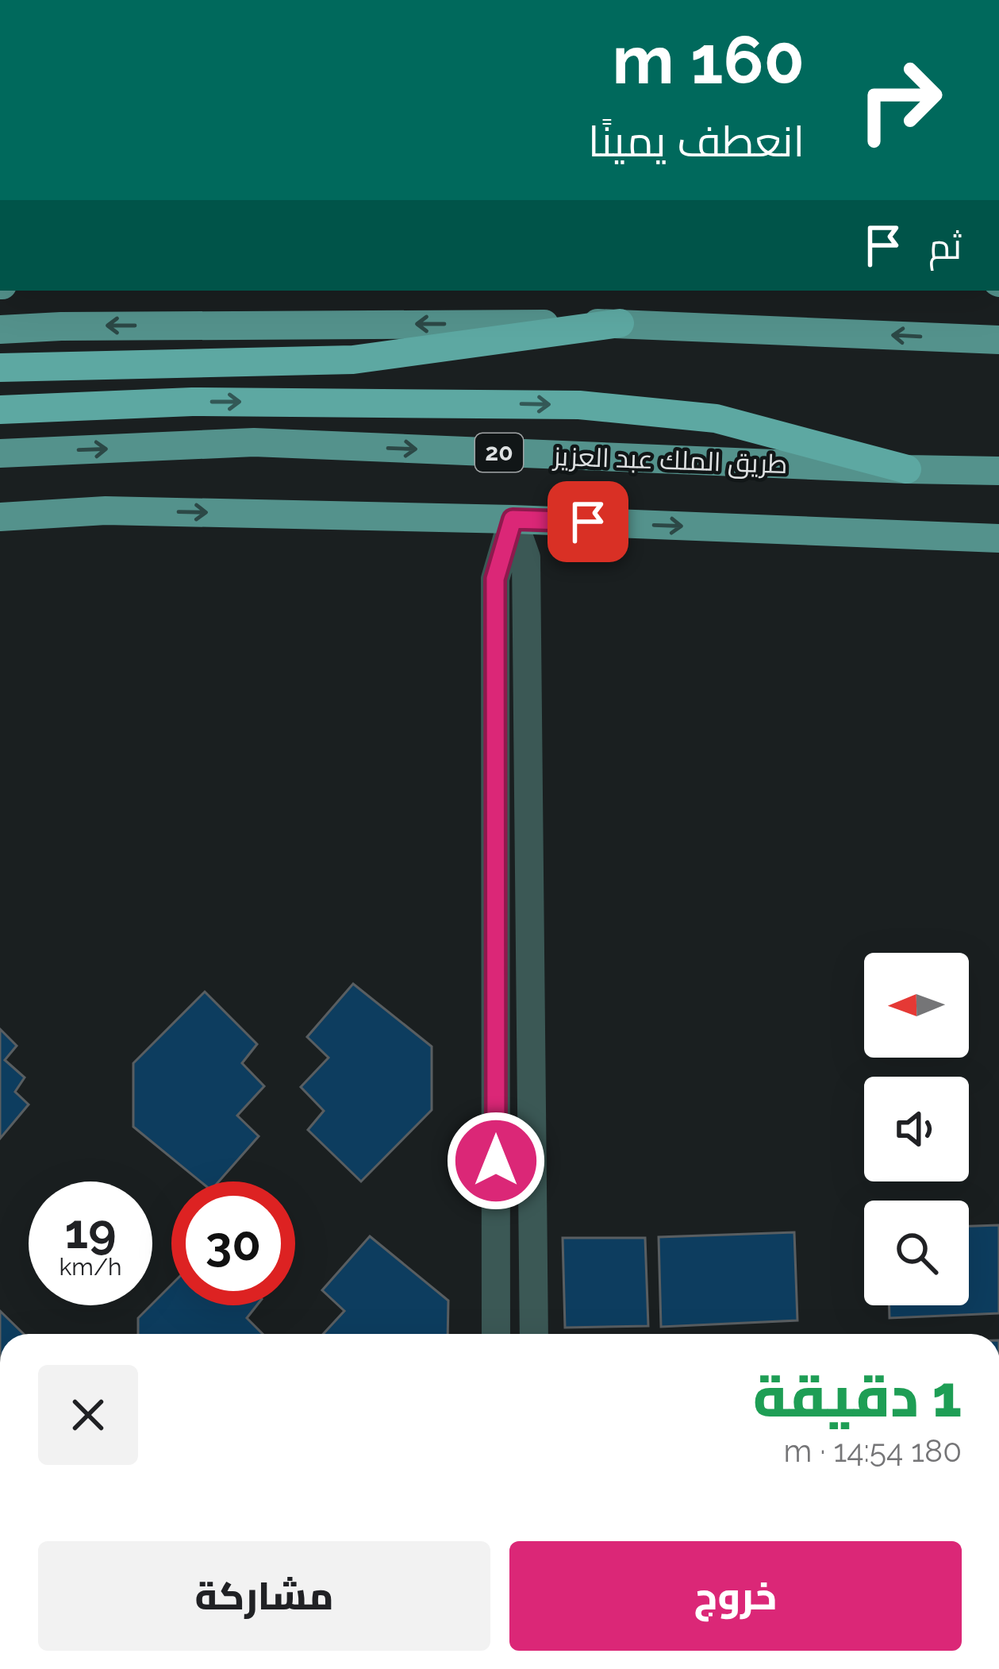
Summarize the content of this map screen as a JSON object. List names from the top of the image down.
{
  "streets": {
    "main road": ["20", "طريق الملك عبد العزيز"]
  },
  "north": "left",
  "page": {
    "turn": ["160 m", "انعطف يمينًا"],
    "then": "ثم",
    "speed": "19 km/h",
    "limit": "30",
    "heading": ["1 دقيقة", "180 m · 14:54"],
    "buttons": ["خروج", "مشاركة"]
  }
}
